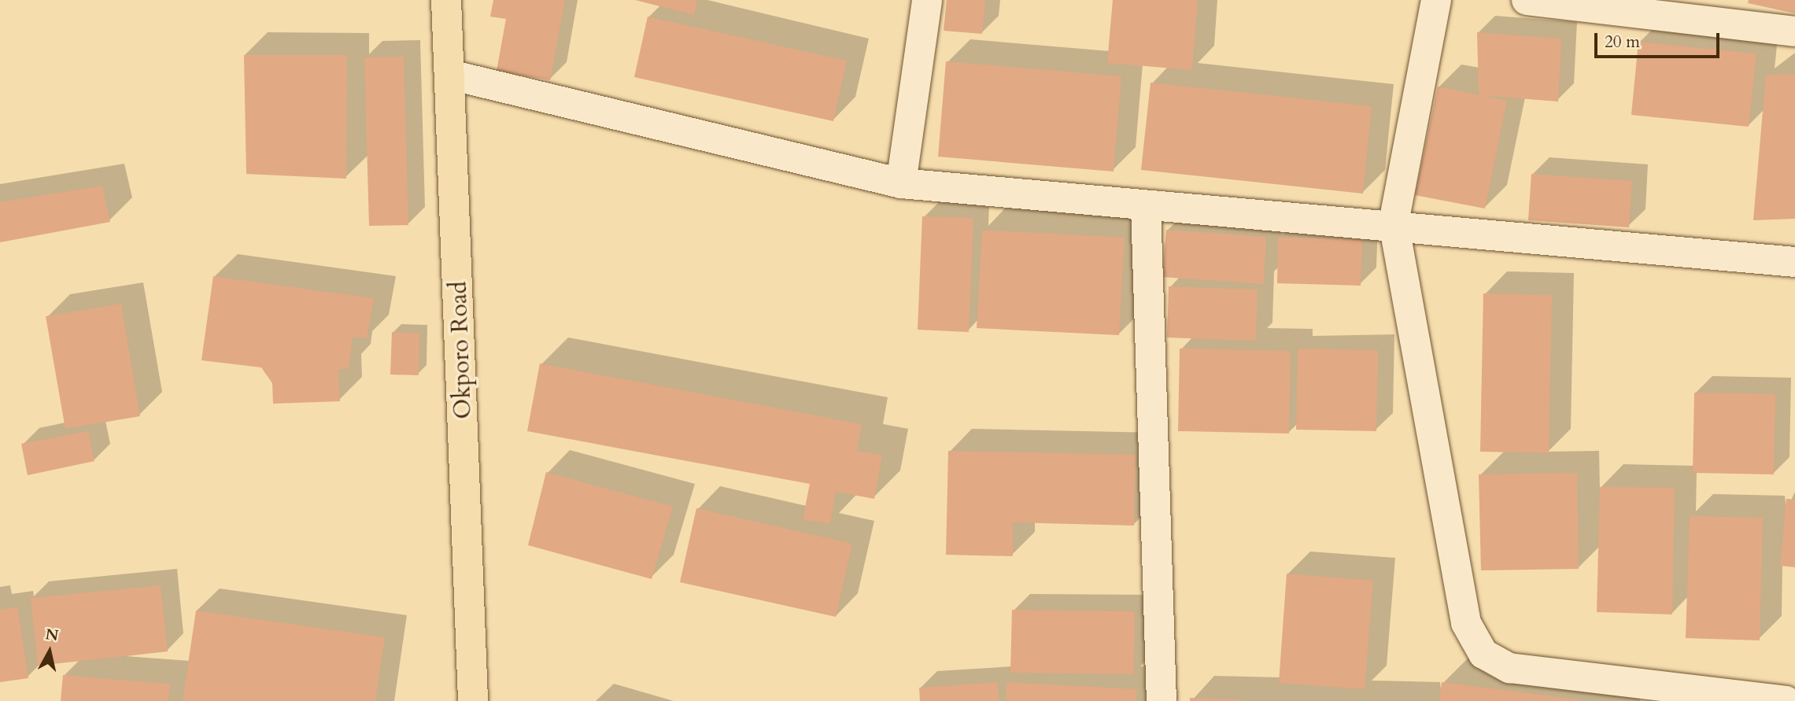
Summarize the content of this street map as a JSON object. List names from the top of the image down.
{
  "streets": {
    "main road": ["Okporo Road"]
  },
  "scale_bar": "20 m",
  "north": "top"
}
